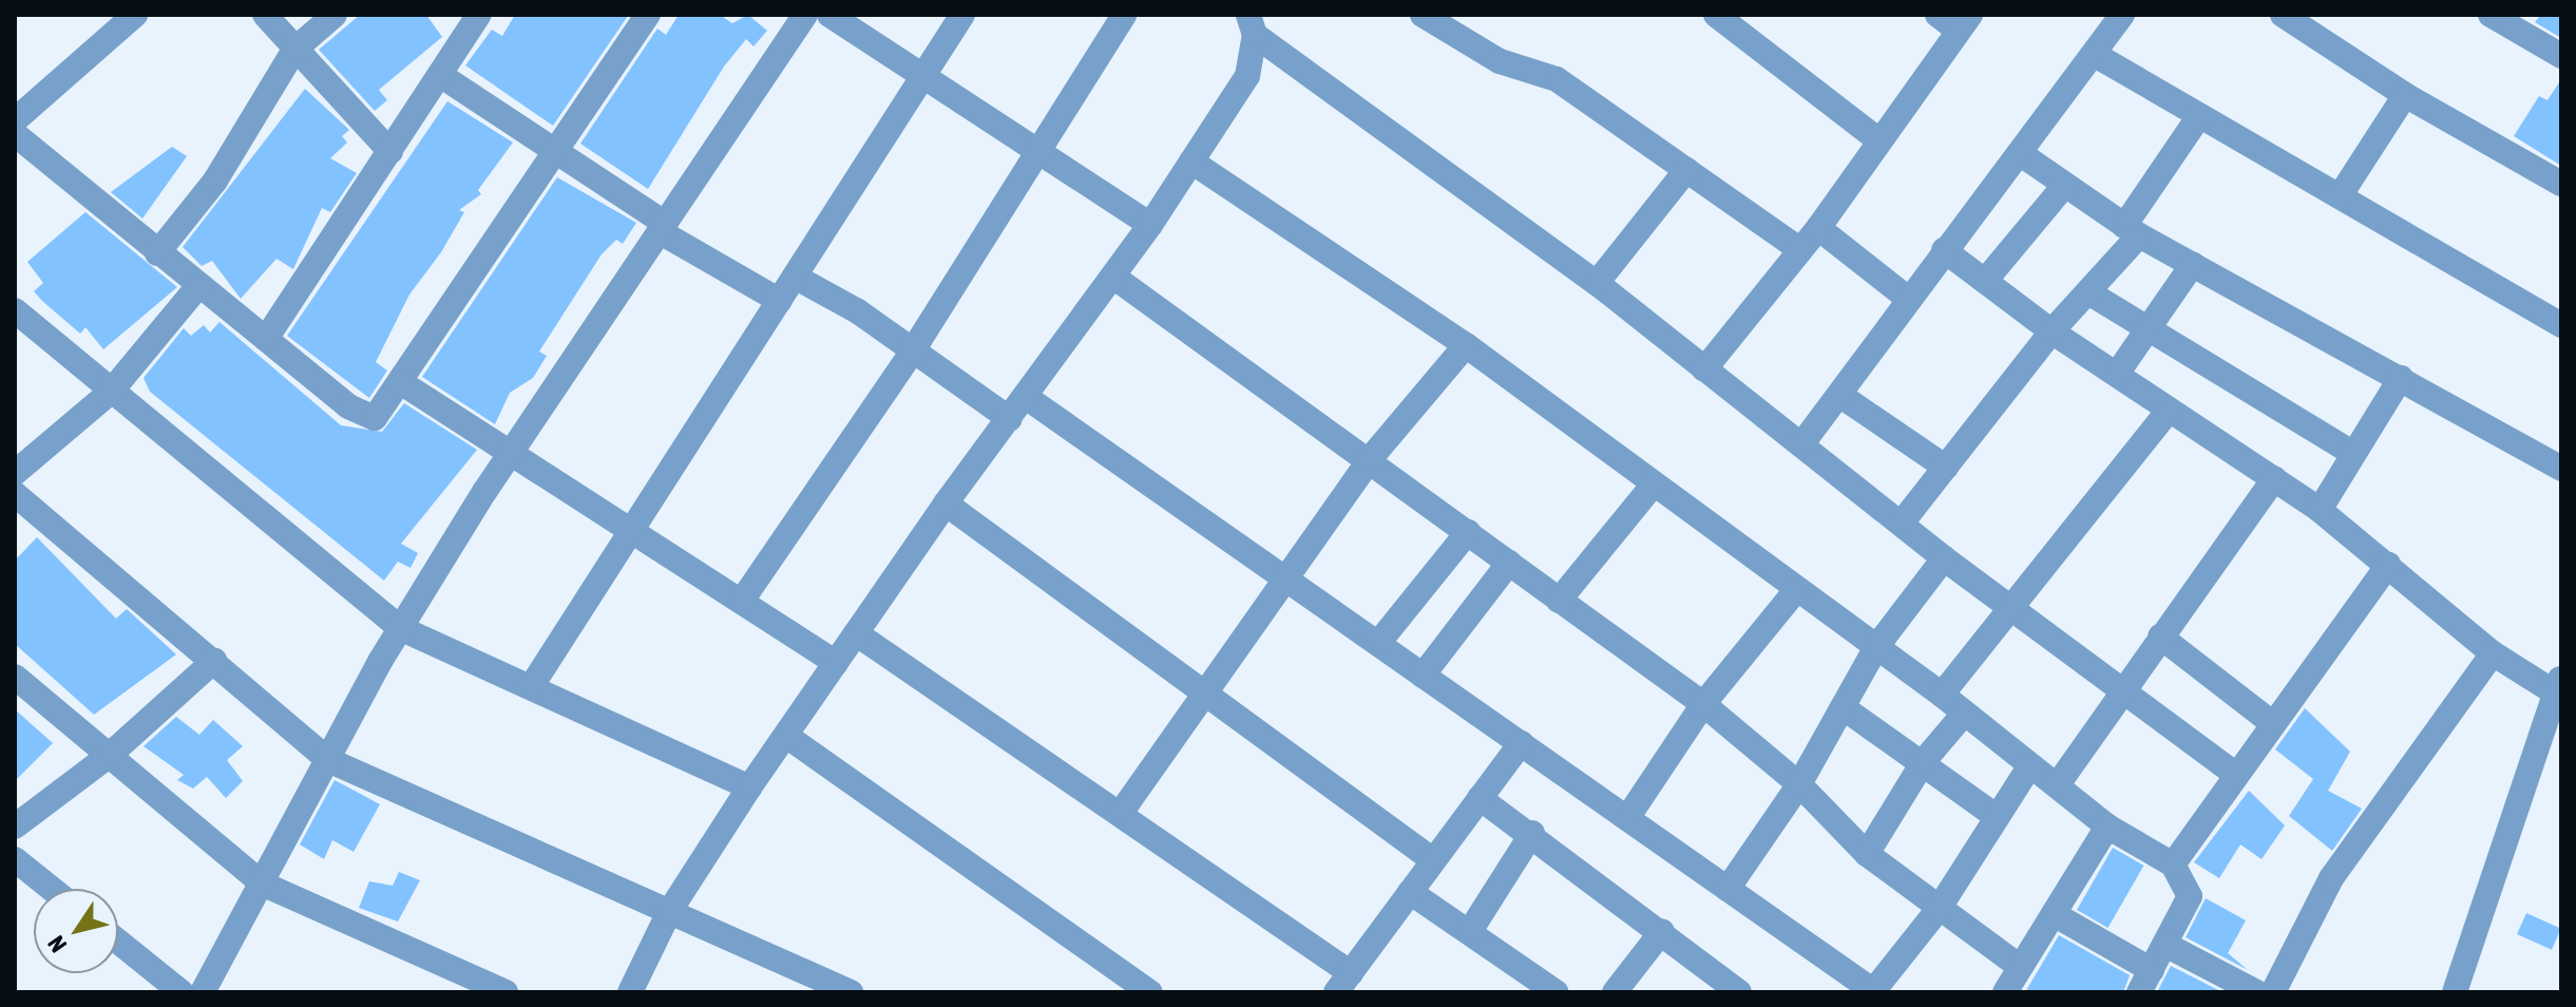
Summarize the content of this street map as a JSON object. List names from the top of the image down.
{
  "north": "bottom left"
}
